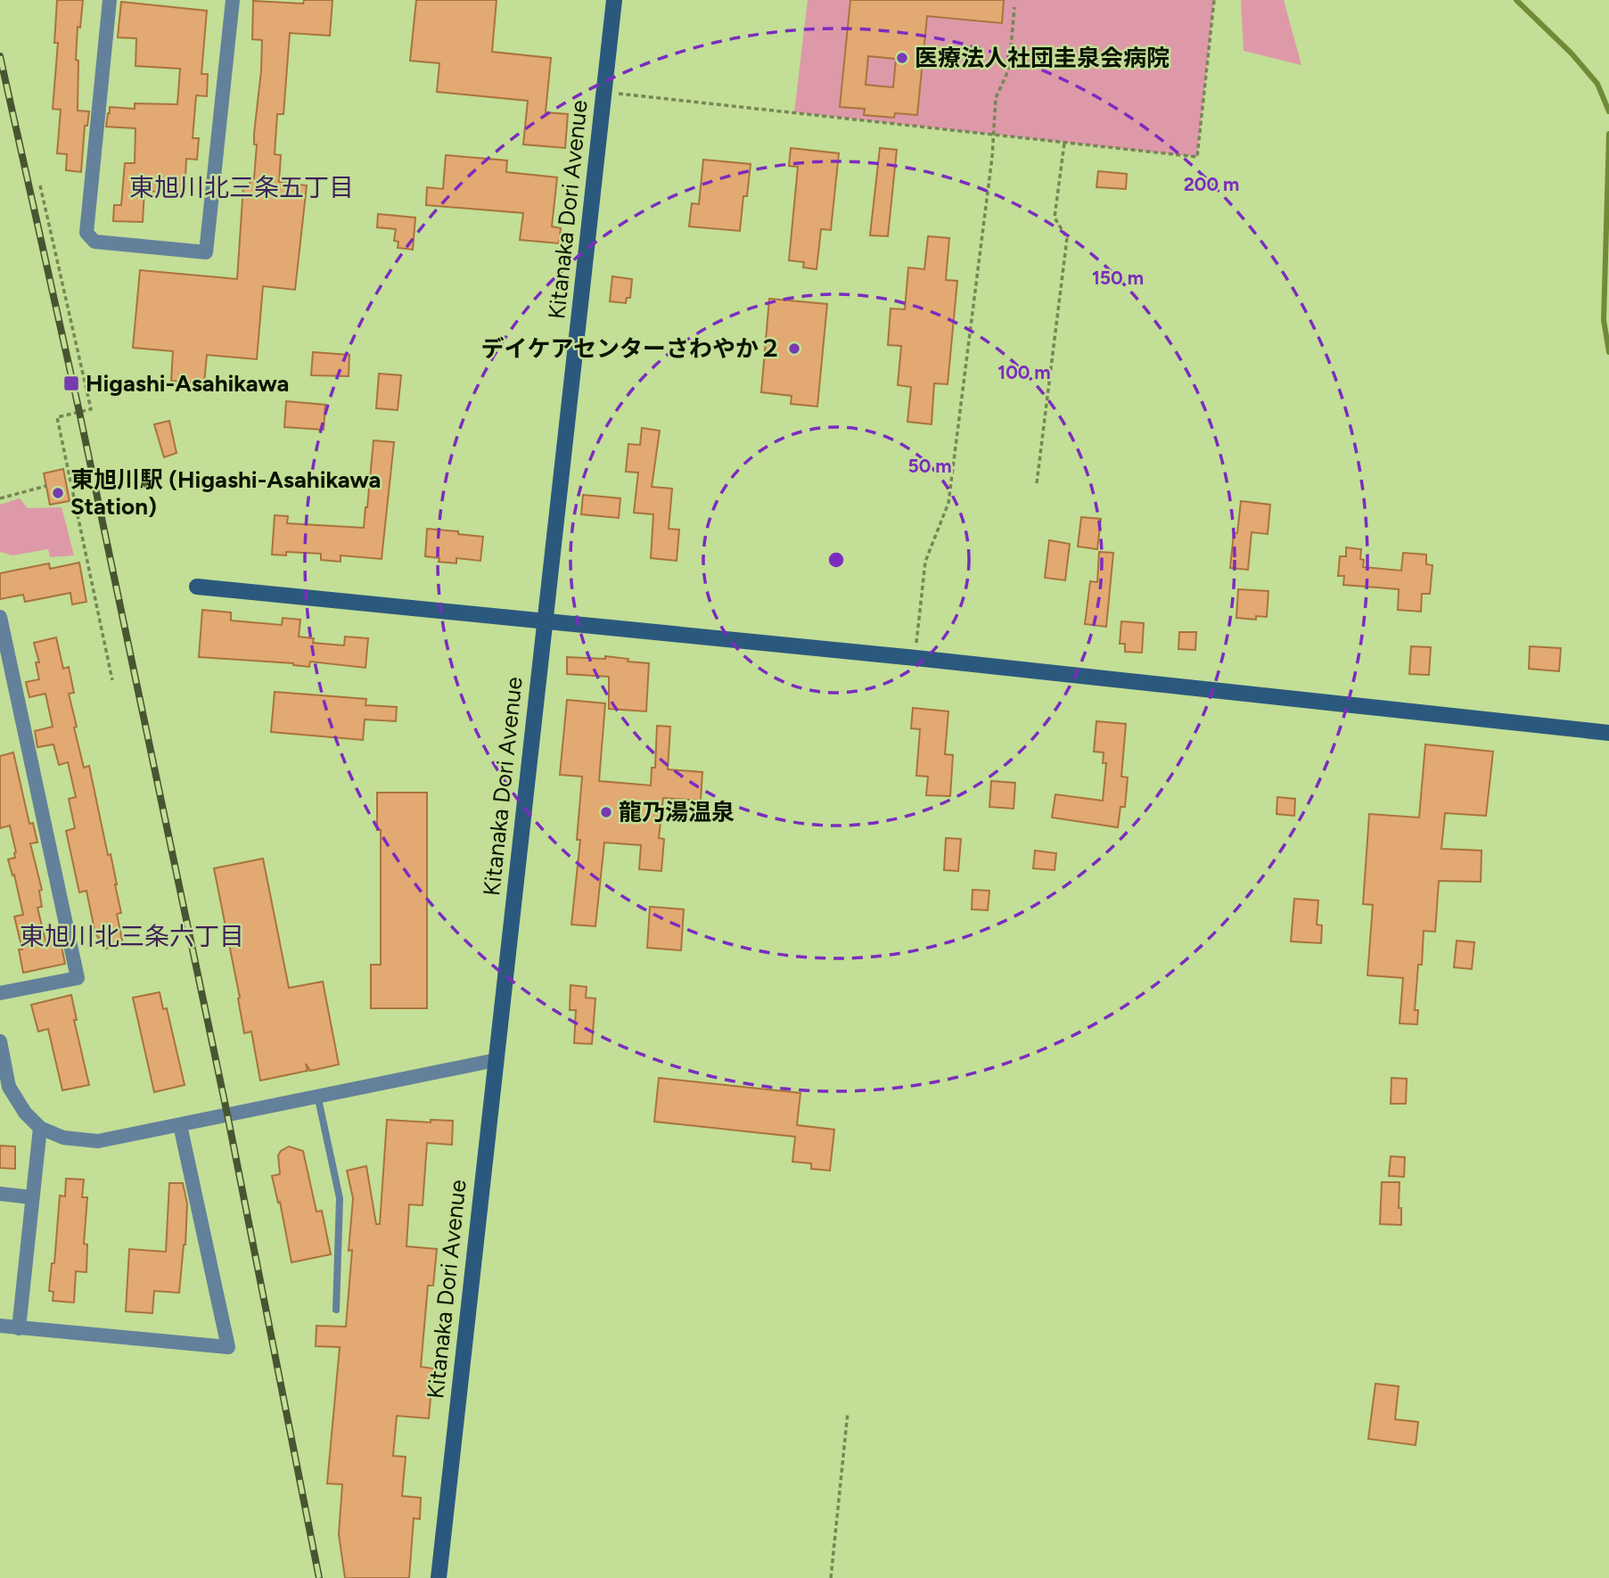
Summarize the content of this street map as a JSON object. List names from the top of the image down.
{
  "streets": {
    "street": ["Kitanaka Dori Avenue"]
  },
  "districts": ["東旭川北三条五丁目", "東旭川北三条六丁目"],
  "places": {
    "other": [
      "医療法人社団圭泉会病院",
      "デイケアセンターさわやか２",
      "東旭川駅 (Higashi-Asahikawa Station)",
      "龍乃湯温泉"
    ],
    "transit": ["Higashi-Asahikawa"]
  },
  "rings": [
    "200 m",
    "150 m",
    "100 m",
    "50 m"
  ]
}
